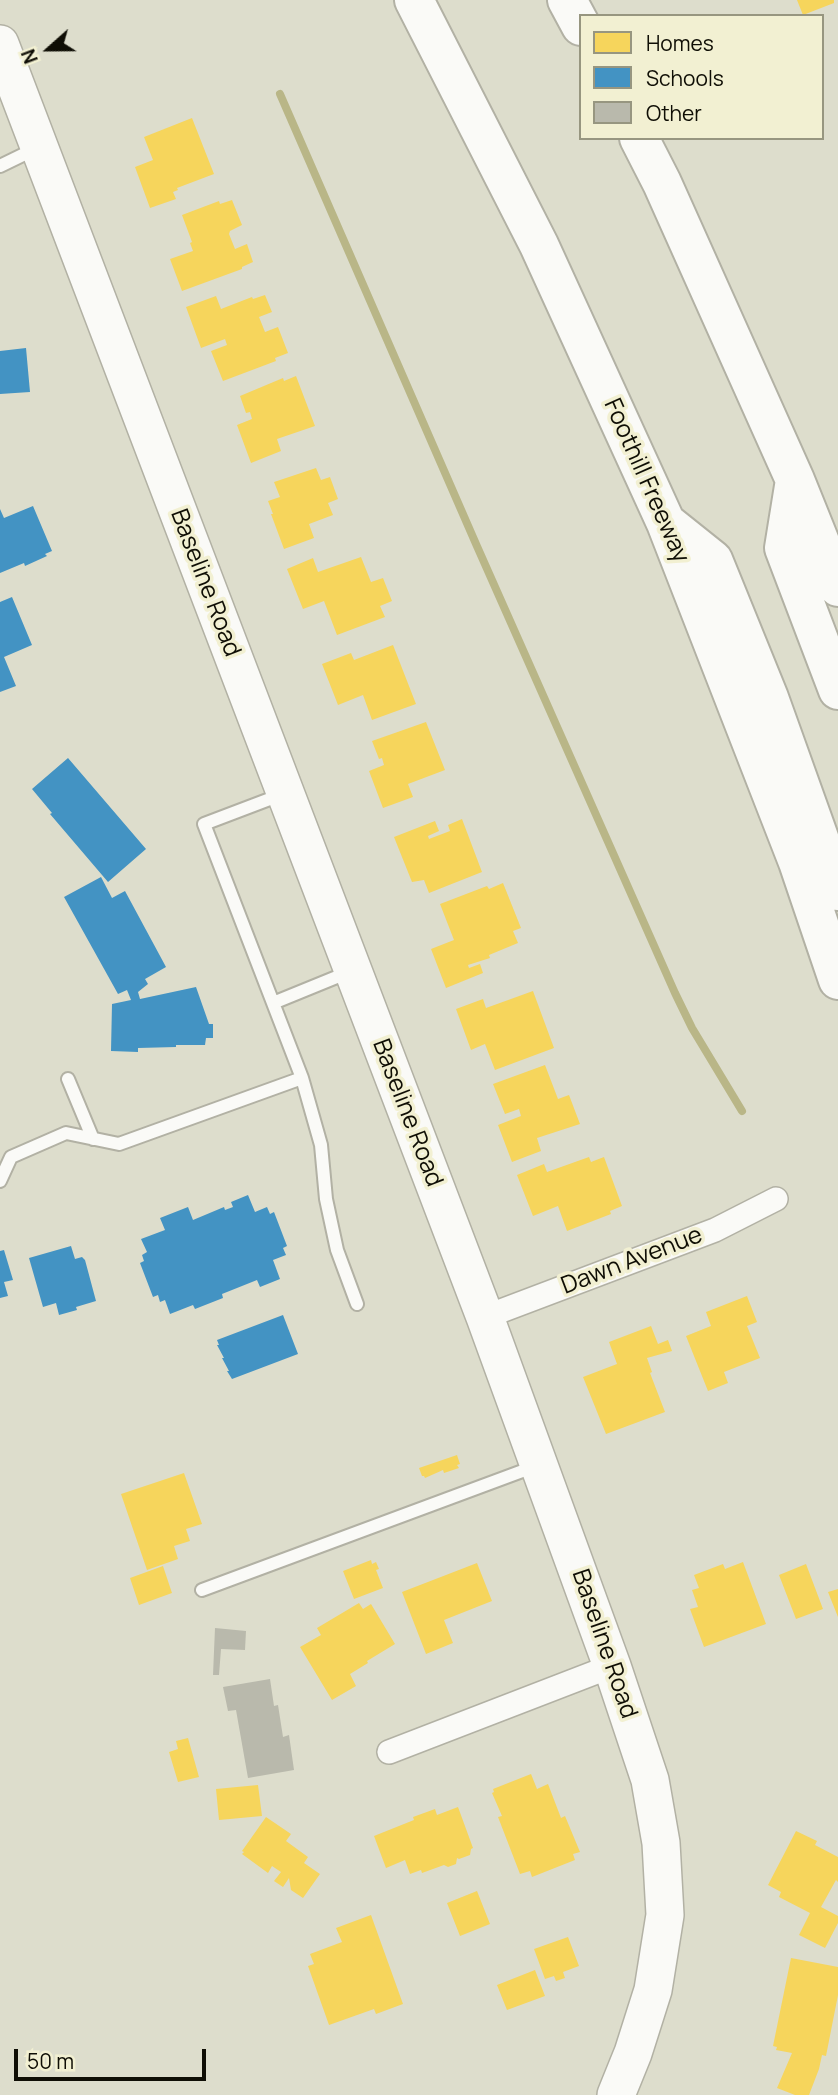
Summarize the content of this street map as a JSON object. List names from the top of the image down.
{
  "streets": {
    "highway": ["Foothill Freeway"],
    "main road": ["Baseline Road"],
    "street": ["Dawn Avenue"]
  },
  "crossings": [
    ["Baseline Road", "Dawn Avenue"]
  ],
  "legend": ["Homes", "Schools", "Other"],
  "scale_bar": "50 m",
  "north": "left"
}
